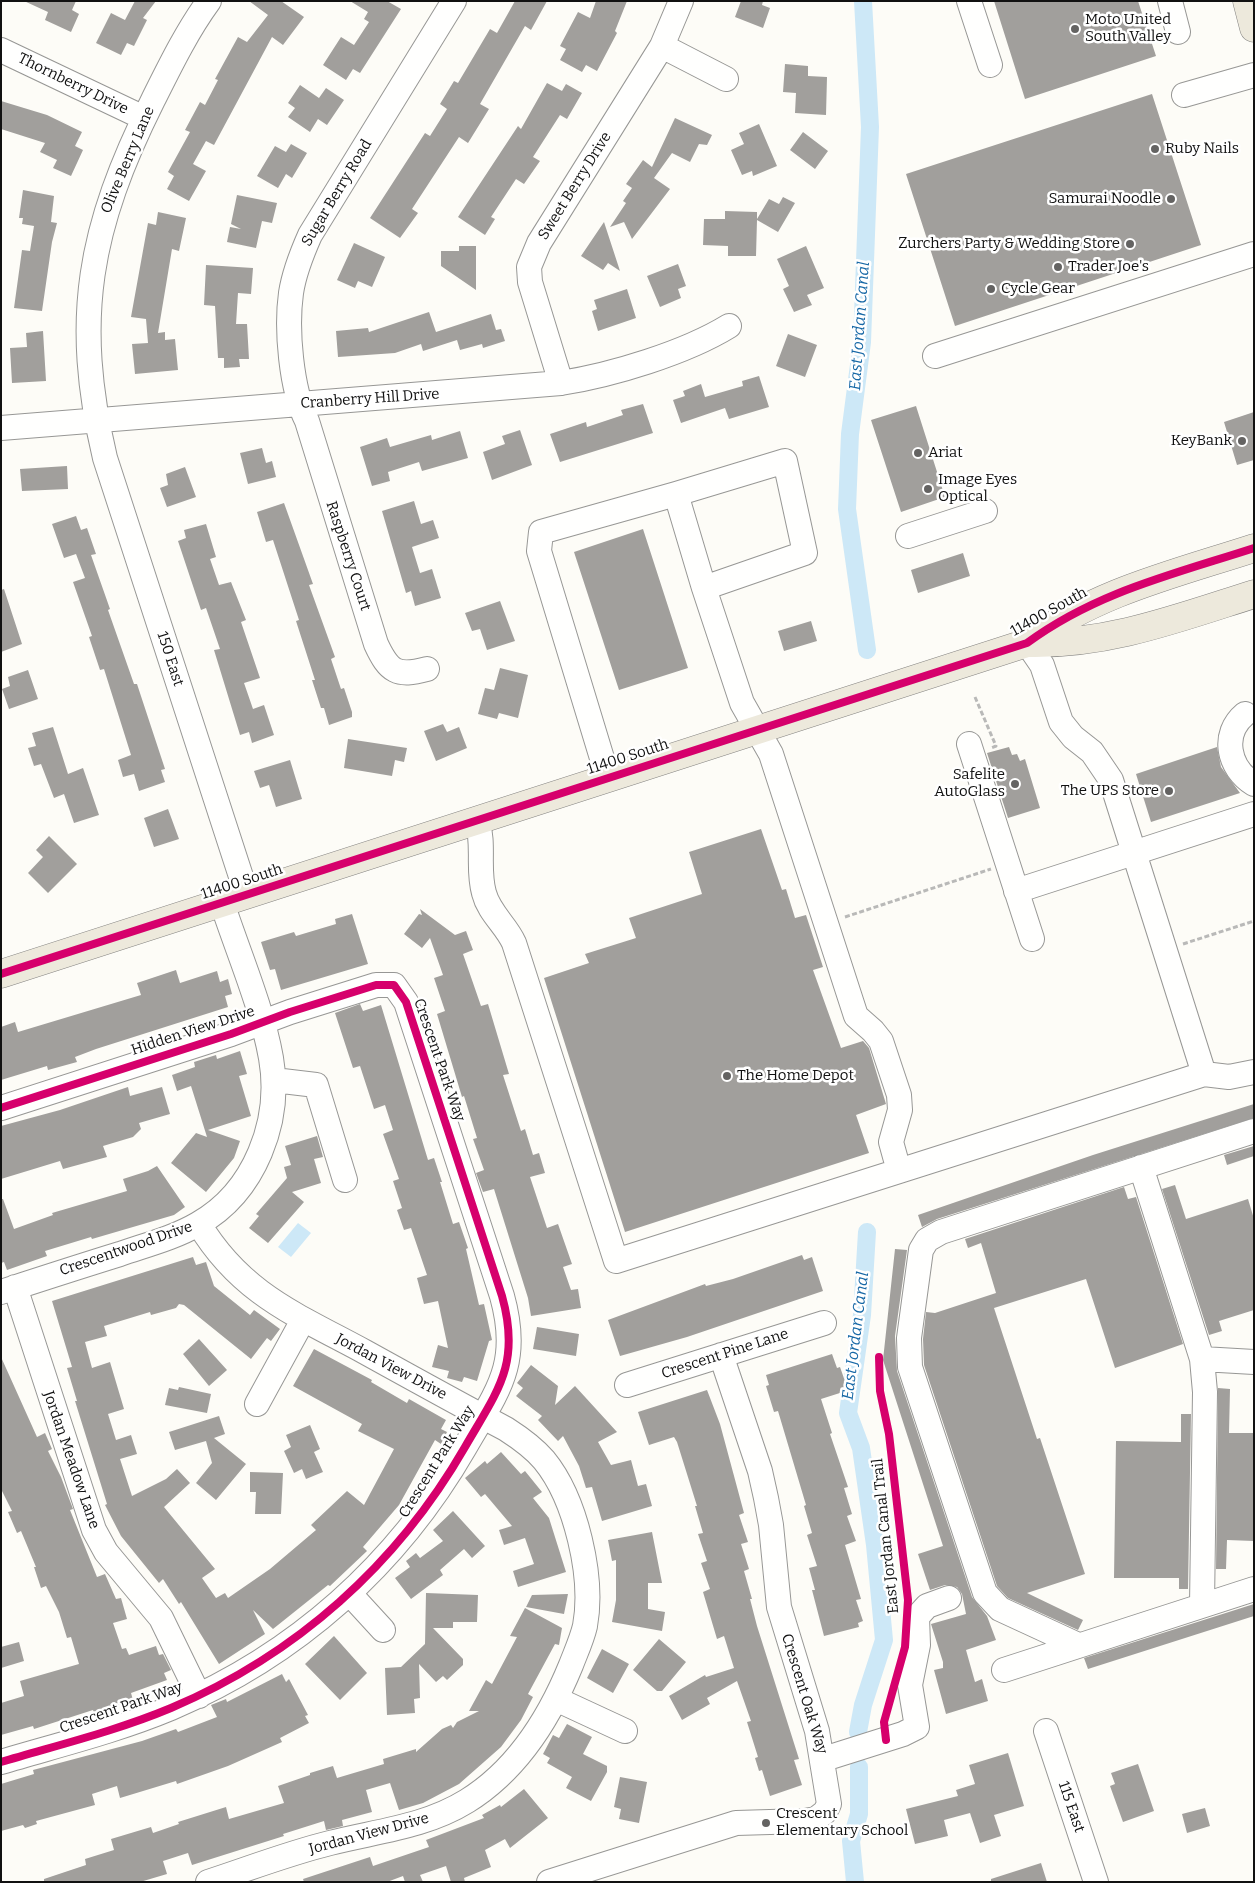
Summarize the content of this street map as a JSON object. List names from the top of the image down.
{
  "streets": {
    "main road": ["11400 South"],
    "street": [
      "Thornberry Drive",
      "Olive Berry Lane",
      "Sweet Berry Drive",
      "Sugar Berry Road",
      "Cranberry Hill Drive",
      "Raspberry Court",
      "150 East",
      "Hidden View Drive",
      "Crescent Park Way",
      "Crescentwood Drive",
      "Crescent Pine Lane",
      "Jordan View Drive",
      "Jordan Meadow Lane",
      "Crescent Oak Way",
      "115 East"
    ],
    "cycle path": ["East Jordan Canal Trail"]
  },
  "crossings": [
    ["Thornberry Drive", "Olive Berry Lane"],
    ["Olive Berry Lane", "Cranberry Hill Drive"],
    ["Olive Berry Lane", "150 East"],
    ["Sweet Berry Drive", "Cranberry Hill Drive"],
    ["Sugar Berry Road", "Cranberry Hill Drive"],
    ["Sugar Berry Road", "Raspberry Court"],
    ["Cranberry Hill Drive", "Raspberry Court"],
    ["Cranberry Hill Drive", "150 East"],
    ["11400 South", "150 East"],
    ["11400 South", "Crescentwood Drive"],
    ["150 East", "Crescentwood Drive"],
    ["Hidden View Drive", "Crescent Park Way"],
    ["Hidden View Drive", "Crescentwood Drive"],
    ["Crescent Park Way", "Jordan View Drive"],
    ["Crescent Park Way", "Jordan Meadow Lane"],
    ["Crescentwood Drive", "Jordan View Drive"],
    ["Crescentwood Drive", "Jordan Meadow Lane"],
    ["Crescent Pine Lane", "Crescent Oak Way"]
  ],
  "water": ["East Jordan Canal"],
  "places": [
    "Moto United South Valley",
    "Ruby Nails",
    "Samurai Noodle",
    "Zurchers Party & Wedding Store",
    "Trader Joe's",
    "Cycle Gear",
    "KeyBank",
    "Ariat",
    "Image Eyes Optical",
    "Safelite AutoGlass",
    "The UPS Store",
    "The Home Depot",
    "Crescent Elementary School"
  ]
}
